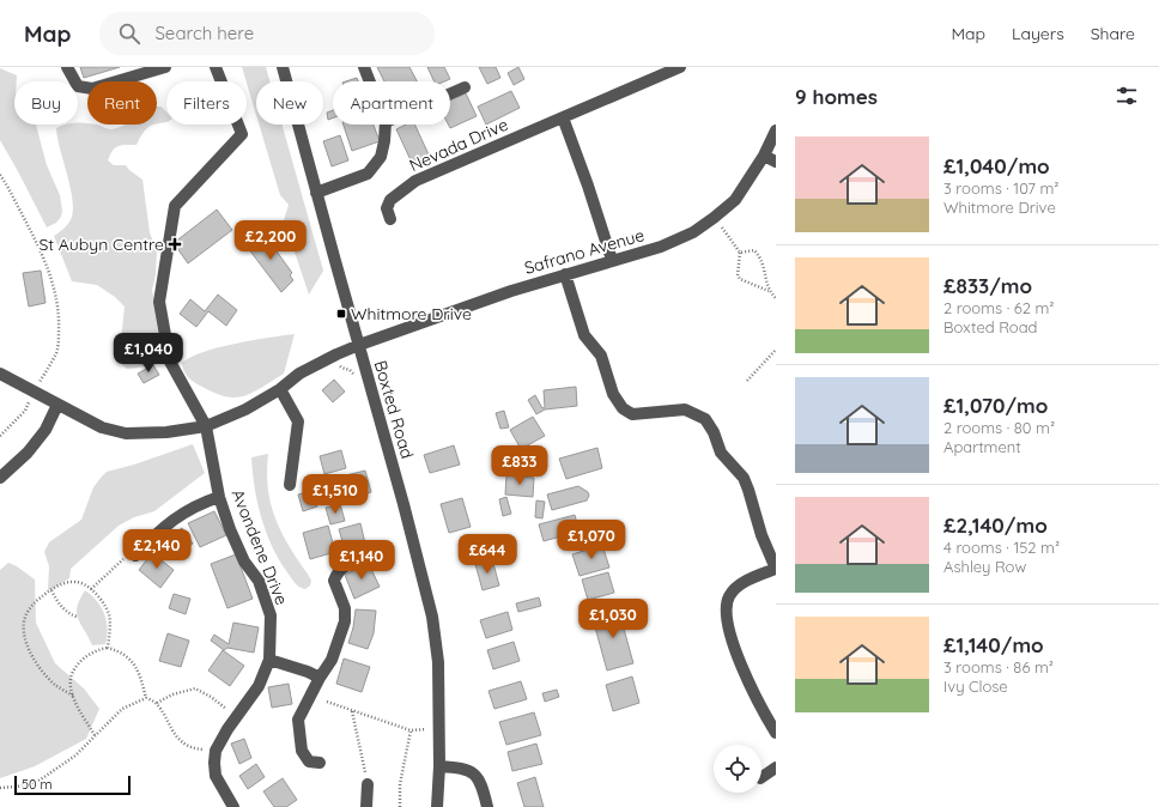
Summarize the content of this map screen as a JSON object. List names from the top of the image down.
{
  "streets": {
    "street": [
      "Nevada Drive",
      "Safrano Avenue",
      "Boxted Road",
      "Avondene Drive"
    ]
  },
  "crossings": [
    ["Safrano Avenue", "Boxted Road"]
  ],
  "places": {
    "health": ["St Aubyn Centre"],
    "transit": ["Whitmore Drive"]
  },
  "scale_bar": "50 m",
  "page": {
    "header": "Map",
    "search": "Search here",
    "nav": ["Map", "Layers", "Share"],
    "heading": "9 homes",
    "chip": [
      "Buy",
      "Rent",
      "Filters",
      "New",
      "Apartment"
    ],
    "list": [
      {
        "name": "£1,040/mo",
        "note": "3 rooms · 107 m² · Whitmore Drive"
      },
      {
        "name": "£833/mo",
        "note": "2 rooms · 62 m² · Boxted Road"
      },
      {
        "name": "£1,070/mo",
        "note": "2 rooms · 80 m² · Apartment"
      },
      {
        "name": "£2,140/mo",
        "note": "4 rooms · 152 m² · Ashley Row"
      },
      {
        "name": "£1,140/mo",
        "note": "3 rooms · 86 m² · Ivy Close"
      }
    ],
    "price": [
      "£2,200",
      "£1,040",
      "£833",
      "£1,510",
      "£1,070",
      "£2,140",
      "£644",
      "£1,140",
      "£1,030"
    ],
    "scale": "50 m"
  }
}
